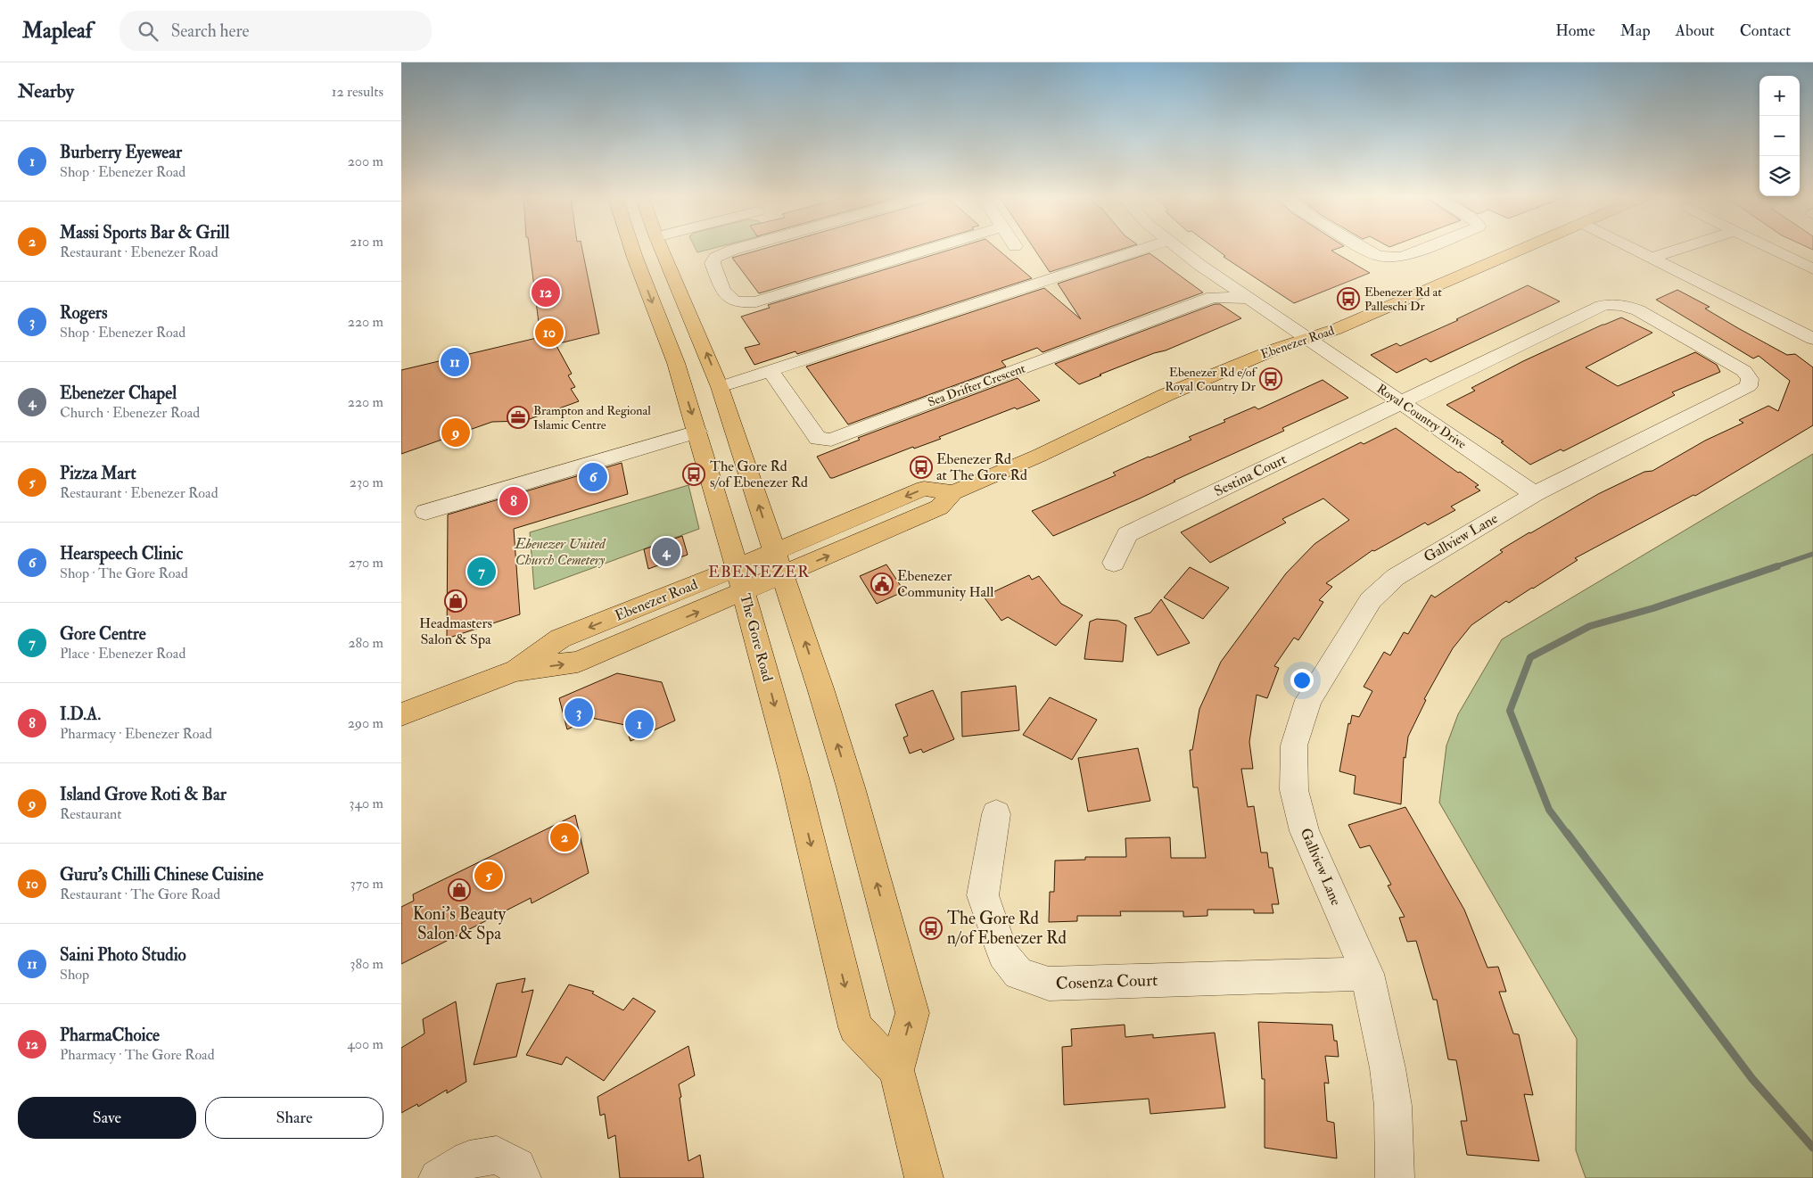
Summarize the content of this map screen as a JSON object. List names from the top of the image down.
{
  "streets": {
    "main road": ["Ebenezer Road", "The Gore Road"],
    "street": [
      "Sea Drifter Crescent",
      "Royal Country Drive",
      "Sestina Court",
      "Gallview Lane",
      "Cosenza Court"
    ]
  },
  "crossings": [
    ["Ebenezer Road", "Royal Country Drive"],
    ["Ebenezer Road", "The Gore Road"],
    ["Sea Drifter Crescent", "Royal Country Drive"],
    ["Royal Country Drive", "Sestina Court"],
    ["Royal Country Drive", "Gallview Lane"],
    ["Sestina Court", "Gallview Lane"],
    ["Gallview Lane", "Cosenza Court"]
  ],
  "districts": ["EBENEZER"],
  "parks": ["Ebenezer United Church Cemetery"],
  "places": {
    "bus stop": [
      "Ebenezer Rd at Palleschi Dr",
      "Ebenezer Rd e/of Royal Country Dr",
      "Ebenezer Rd at The Gore Rd",
      "The Gore Rd s/of Ebenezer Rd",
      "The Gore Rd n/of Ebenezer Rd"
    ],
    "office": ["Brampton and Regional Islamic Centre"],
    "public building": ["Ebenezer Community Hall"],
    "shop": ["Headmasters Salon & Spa", "Koni's Beauty Salon & Spa"]
  },
  "page": {
    "header": "Mapleaf",
    "search": "Search here",
    "nav": [
      "Home",
      "Map",
      "About",
      "Contact"
    ],
    "heading": ["Nearby", "12 results"],
    "map_buttons": ["+", "−"],
    "list": [
      {
        "mark": "1",
        "name": "Burberry Eyewear",
        "note": "Shop · Ebenezer Road",
        "value": "200 m"
      },
      {
        "mark": "2",
        "name": "Massi Sports Bar & Grill",
        "note": "Restaurant · Ebenezer Road",
        "value": "210 m"
      },
      {
        "mark": "3",
        "name": "Rogers",
        "note": "Shop · Ebenezer Road",
        "value": "220 m"
      },
      {
        "mark": "4",
        "name": "Ebenezer Chapel",
        "note": "Church · Ebenezer Road",
        "value": "220 m"
      },
      {
        "mark": "5",
        "name": "Pizza Mart",
        "note": "Restaurant · Ebenezer Road",
        "value": "230 m"
      },
      {
        "mark": "6",
        "name": "Hearspeech Clinic",
        "note": "Shop · The Gore Road",
        "value": "270 m"
      },
      {
        "mark": "7",
        "name": "Gore Centre",
        "note": "Place · Ebenezer Road",
        "value": "280 m"
      },
      {
        "mark": "8",
        "name": "I.D.A.",
        "note": "Pharmacy · Ebenezer Road",
        "value": "290 m"
      },
      {
        "mark": "9",
        "name": "Island Grove Roti & Bar",
        "note": "Restaurant",
        "value": "340 m"
      },
      {
        "mark": "10",
        "name": "Guru's Chilli Chinese Cuisine",
        "note": "Restaurant · The Gore Road",
        "value": "370 m"
      },
      {
        "mark": "11",
        "name": "Saini Photo Studio",
        "note": "Shop",
        "value": "380 m"
      },
      {
        "mark": "12",
        "name": "PharmaChoice",
        "note": "Pharmacy · The Gore Road",
        "value": "400 m"
      }
    ],
    "pins": [
      "12",
      "10",
      "11",
      "9",
      "6",
      "8",
      "4",
      "7",
      "3",
      "1",
      "2",
      "5"
    ],
    "buttons": ["Save", "Share"]
  }
}
